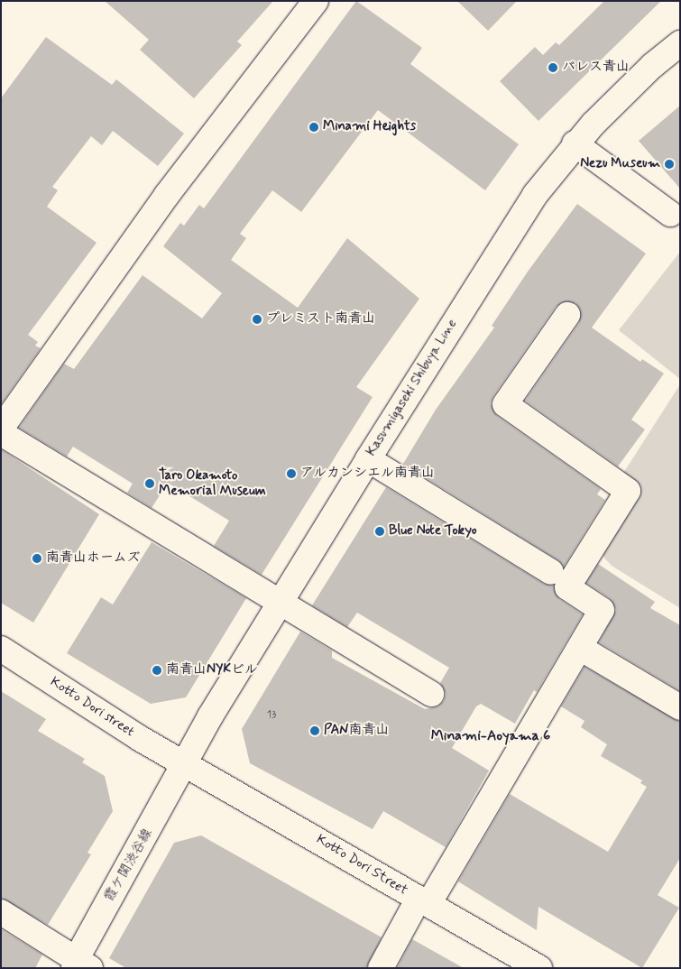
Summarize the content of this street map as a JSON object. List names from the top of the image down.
{
  "streets": {
    "street": [
      "Kasumigaseki Shibuya Line",
      "Kotto Dori street",
      "霞ケ関渋谷線",
      "Kotto Dori Street"
    ]
  },
  "crossings": [
    ["Kasumigaseki Shibuya Line", "Kotto Dori street"],
    ["Kasumigaseki Shibuya Line", "霞ケ関渋谷線"],
    ["Kasumigaseki Shibuya Line", "Kotto Dori Street"],
    ["Kotto Dori street", "霞ケ関渋谷線"],
    ["Kotto Dori street", "Kotto Dori Street"],
    ["霞ケ関渋谷線", "Kotto Dori Street"]
  ],
  "districts": ["Minami-Aoyama 6"],
  "places": [
    "パレス青山",
    "Minami Heights",
    "Nezu Museum",
    "プレミスト南青山",
    "アルカンシエル南青山",
    "Taro Okamoto Memorial Museum",
    "Blue Note Tokyo",
    "南青山ホームズ",
    "南青山NYKビル",
    "PAN南青山"
  ],
  "house_numbers": ["13"]
}
